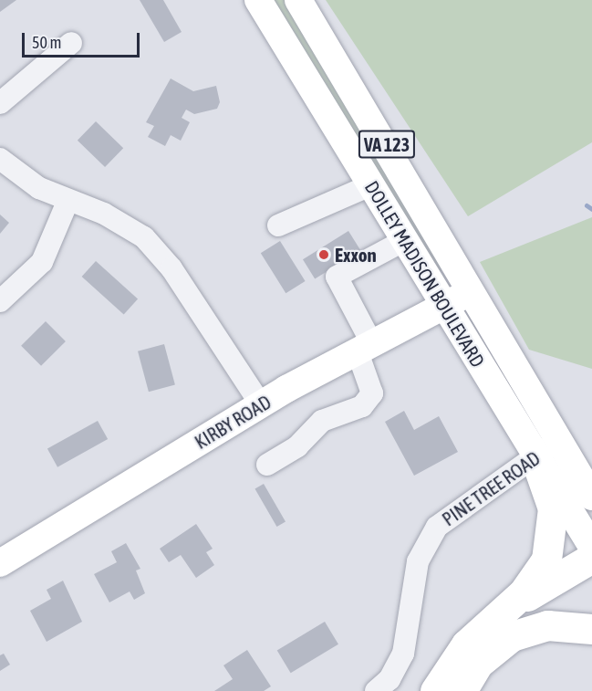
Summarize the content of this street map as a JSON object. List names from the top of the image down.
{
  "streets": {
    "main road": ["VA 123", "DOLLEY MADISON BOULEVARD", "KIRBY ROAD"],
    "street": ["PINE TREE ROAD"]
  },
  "crossings": [
    ["DOLLEY MADISON BOULEVARD", "KIRBY ROAD"],
    ["DOLLEY MADISON BOULEVARD", "PINE TREE ROAD"]
  ],
  "places": ["Exxon"],
  "scale_bar": "50 m"
}
